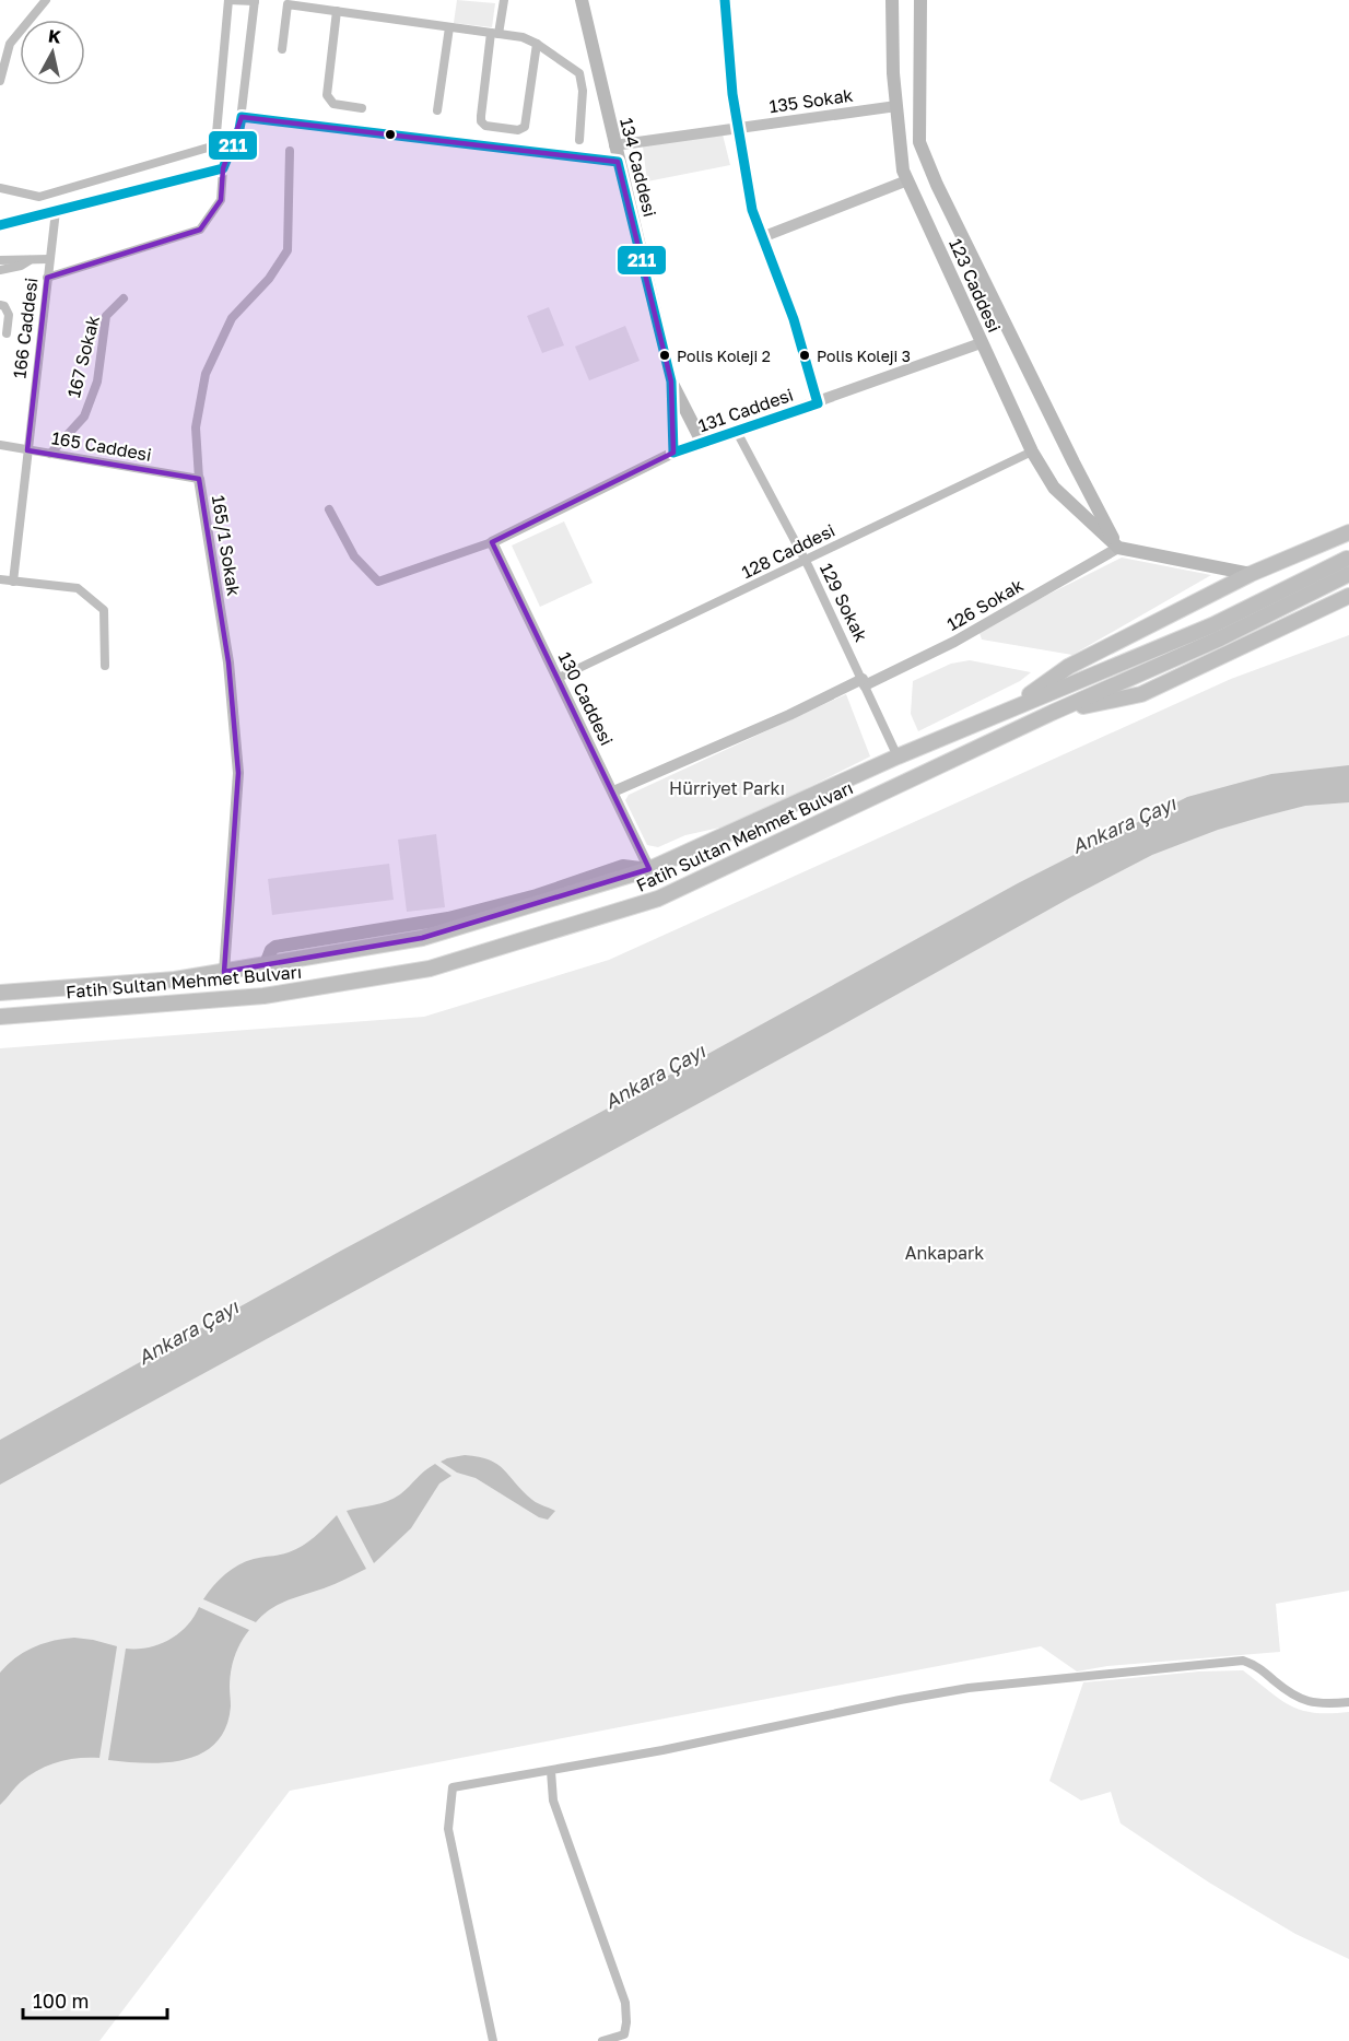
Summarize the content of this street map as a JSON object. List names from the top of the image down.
{
  "streets": {
    "highway": ["Fatih Sultan Mehmet Bulvarı"],
    "main road": ["134 Caddesi", "123 Caddesi"],
    "street": [
      "135 Sokak",
      "166 Caddesi",
      "167 Sokak",
      "131 Caddesi",
      "165 Caddesi",
      "165/1 Sokak",
      "128 Caddesi",
      "129 Sokak",
      "126 Sokak",
      "130 Caddesi"
    ]
  },
  "crossings": [
    ["135 Sokak", "134 Caddesi"],
    ["135 Sokak", "123 Caddesi"],
    ["134 Caddesi", "131 Caddesi"],
    ["123 Caddesi", "131 Caddesi"],
    ["123 Caddesi", "128 Caddesi"],
    ["123 Caddesi", "126 Sokak"],
    ["166 Caddesi", "165 Caddesi"],
    ["167 Sokak", "165 Caddesi"],
    ["131 Caddesi", "129 Sokak"],
    ["131 Caddesi", "130 Caddesi"],
    ["165 Caddesi", "165/1 Sokak"],
    ["165/1 Sokak", "Fatih Sultan Mehmet Bulvarı"],
    ["128 Caddesi", "129 Sokak"],
    ["128 Caddesi", "130 Caddesi"],
    ["129 Sokak", "126 Sokak"],
    ["129 Sokak", "Fatih Sultan Mehmet Bulvarı"],
    ["126 Sokak", "130 Caddesi"],
    ["130 Caddesi", "Fatih Sultan Mehmet Bulvarı"]
  ],
  "water": ["Ankara Çayı"],
  "parks": ["Hürriyet Parkı", "Ankapark"],
  "places": ["Polis Koleji 2", "Polis Koleji 3"],
  "lines": ["transit line 211"],
  "scale_bar": "100 m",
  "north": "top"
}
